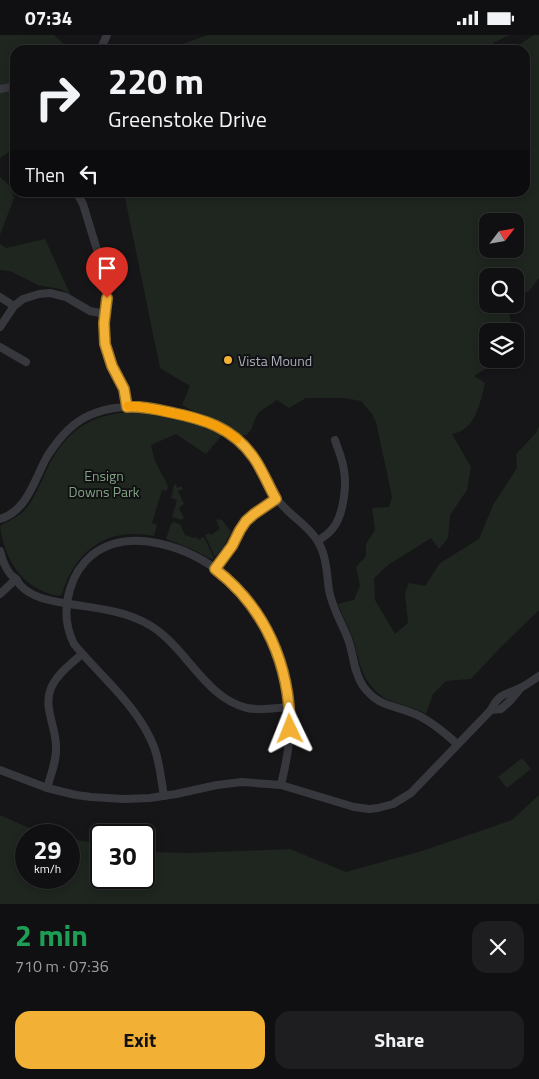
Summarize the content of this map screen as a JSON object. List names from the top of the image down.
{
  "parks": ["Ensign Downs Park"],
  "places": ["Vista Mound"],
  "north": "top right",
  "page": {
    "status": "07:34",
    "turn": ["220 m", "Greenstoke Drive"],
    "then": "Then",
    "speed": "29 km/h",
    "limit": "30",
    "heading": ["2 min", "710 m · 07:36"],
    "buttons": ["Exit", "Share"]
  }
}
